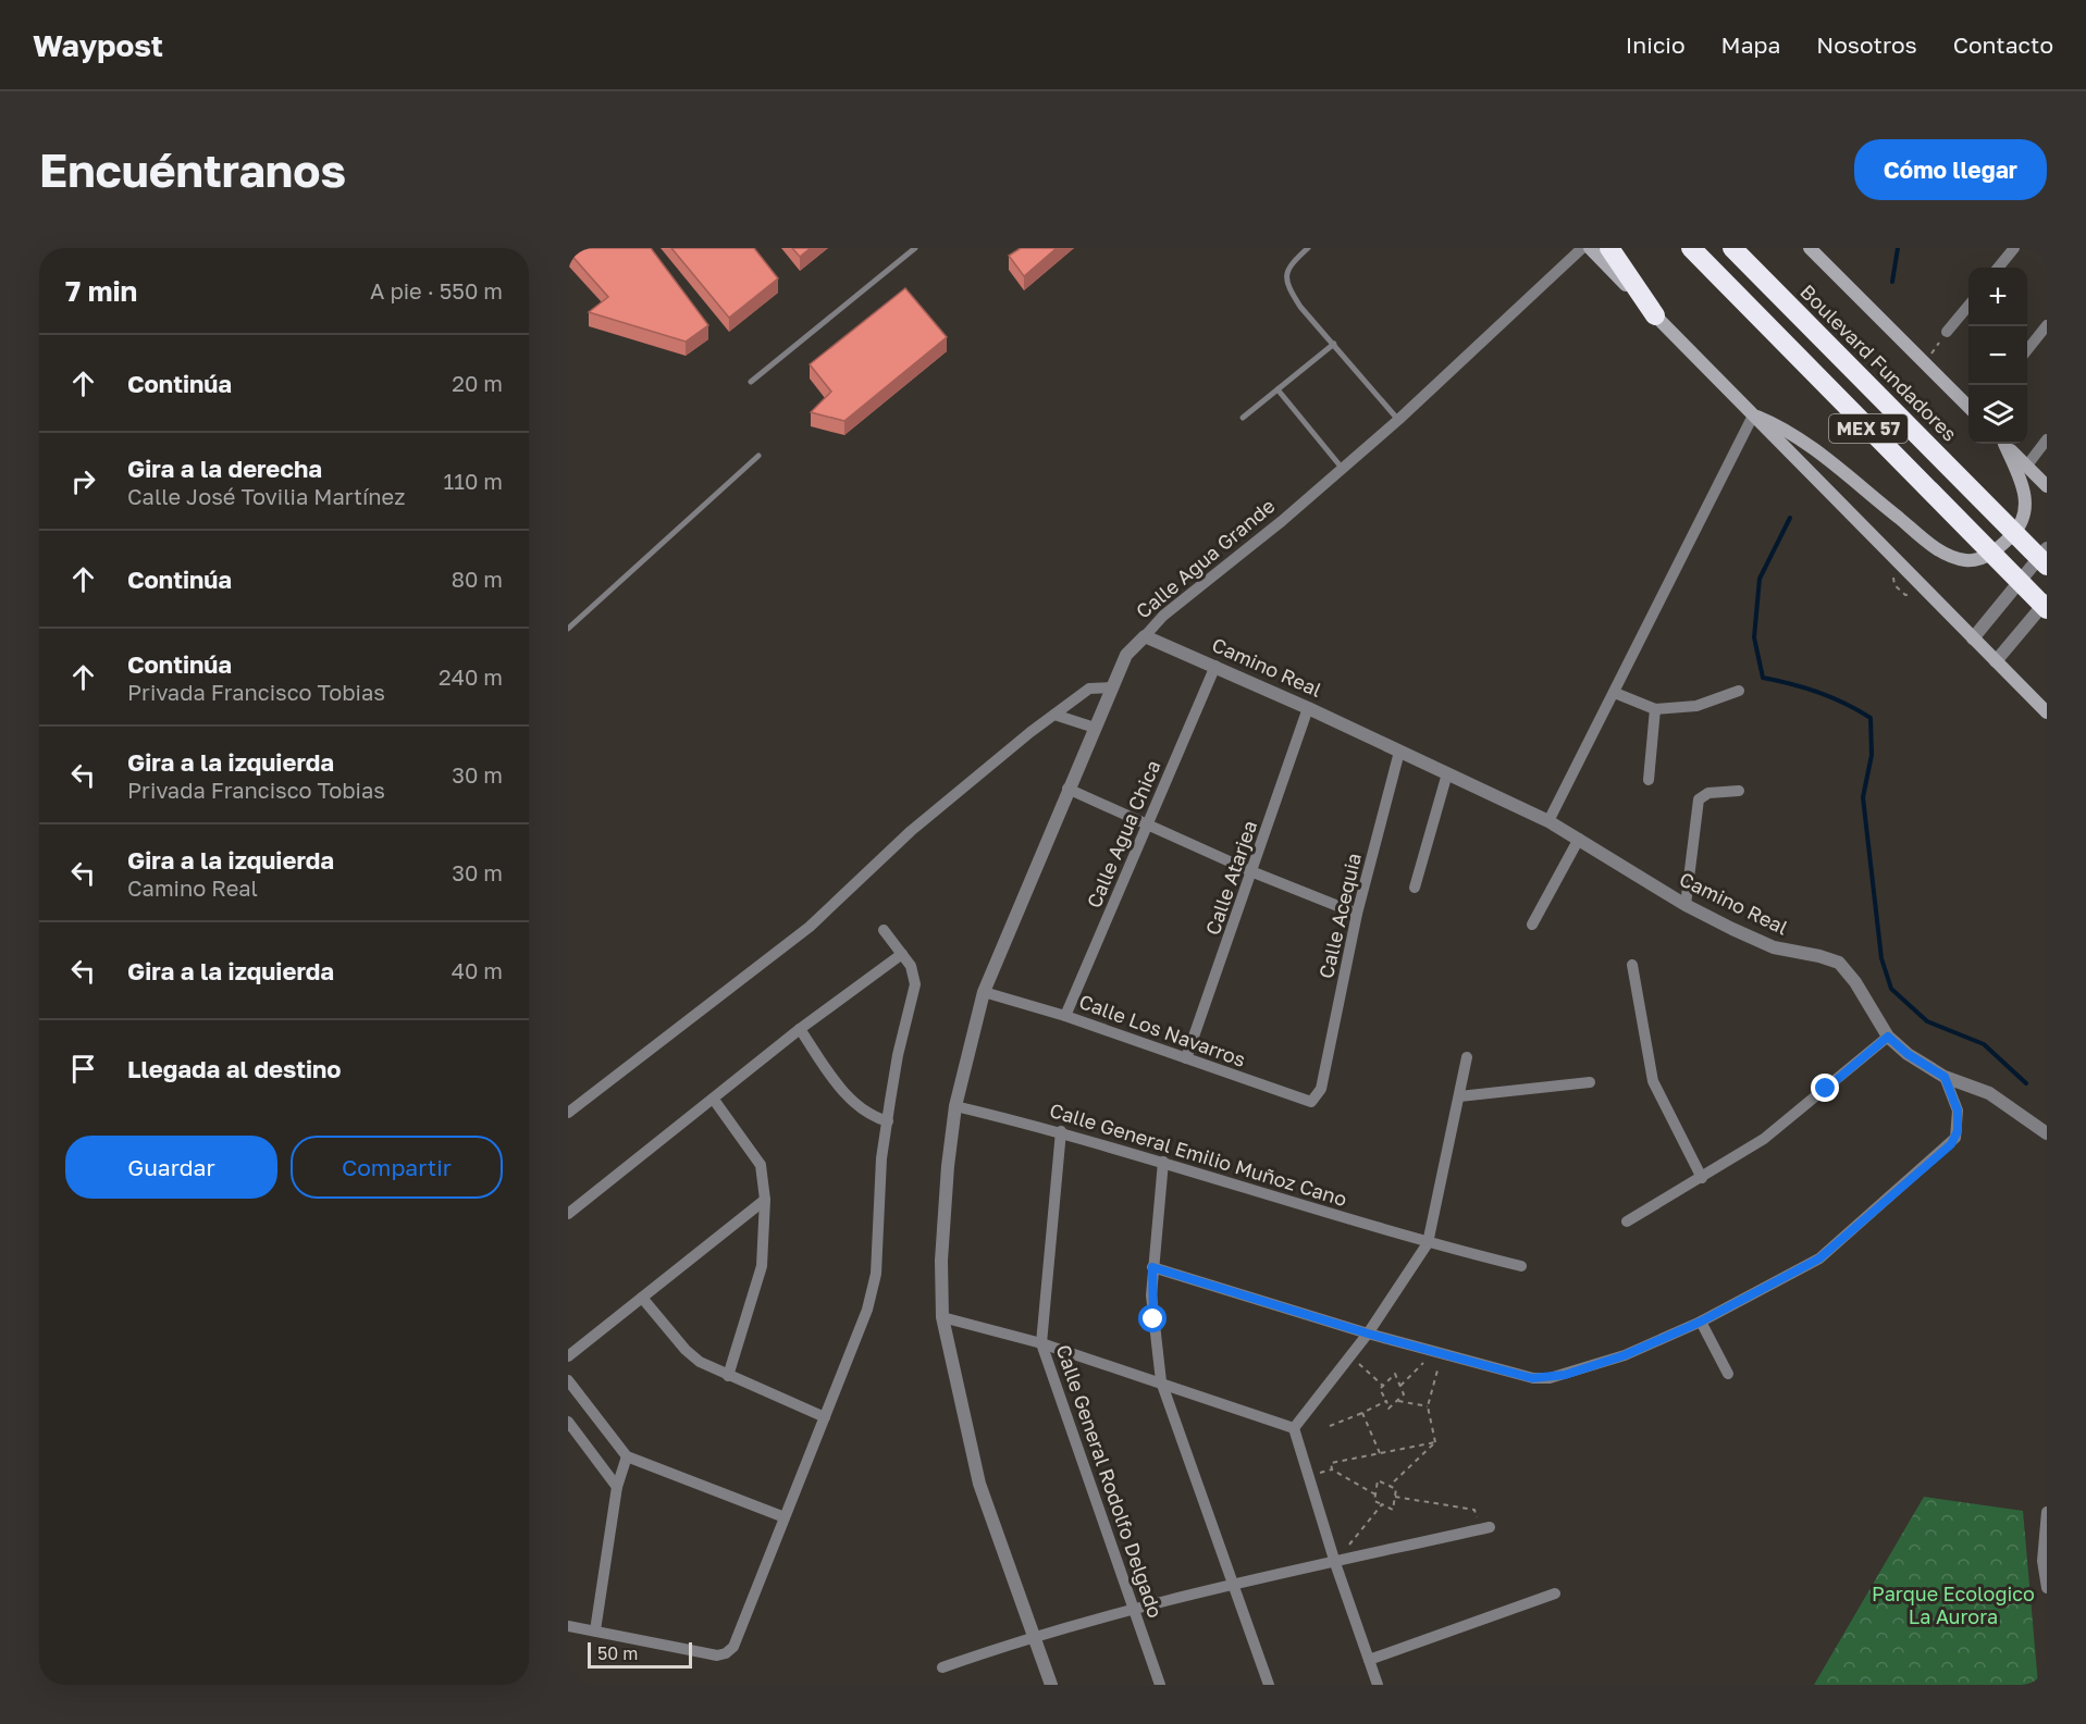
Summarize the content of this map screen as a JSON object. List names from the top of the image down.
{
  "streets": {
    "highway": ["Boulevard Fundadores", "MEX 57"],
    "street": [
      "Calle Agua Grande",
      "Camino Real",
      "Calle Agua Chica",
      "Calle Atarjea",
      "Calle Acequia",
      "Calle Los Navarros",
      "Calle General Emilio Muñoz Cano",
      "Calle General Rodolfo Delgado"
    ]
  },
  "crossings": [
    ["Calle Agua Grande", "Camino Real"],
    ["Calle Agua Grande", "Calle Los Navarros"],
    ["Calle Agua Grande", "Calle General Emilio Muñoz Cano"],
    ["Camino Real", "Calle Agua Chica"],
    ["Camino Real", "Calle Atarjea"],
    ["Camino Real", "Calle Acequia"],
    ["Calle Agua Chica", "Calle Los Navarros"],
    ["Calle Atarjea", "Calle Los Navarros"],
    ["Calle Acequia", "Calle Los Navarros"],
    ["Calle General Emilio Muñoz Cano", "Calle General Rodolfo Delgado"]
  ],
  "parks": ["Parque Ecologico La Aurora"],
  "scale_bar": "50 m",
  "page": {
    "header": "Waypost",
    "nav": [
      "Inicio",
      "Mapa",
      "Nosotros",
      "Contacto"
    ],
    "buttons": [
      "Cómo llegar",
      ["Guardar", "Compartir"]
    ],
    "title": "Encuéntranos",
    "heading": ["7 min", "A pie · 550 m"],
    "map_buttons": ["+", "−"],
    "list": [
      ["Continúa", "20 m"],
      ["Gira a la derecha", "Calle José Tovilia Martínez", "110 m"],
      ["Continúa", "80 m"],
      ["Continúa", "Privada Francisco Tobias", "240 m"],
      ["Gira a la izquierda", "Privada Francisco Tobias", "30 m"],
      ["Gira a la izquierda", "Camino Real", "30 m"],
      ["Gira a la izquierda", "40 m"],
      "Llegada al destino"
    ],
    "scale": "50 m"
  }
}
